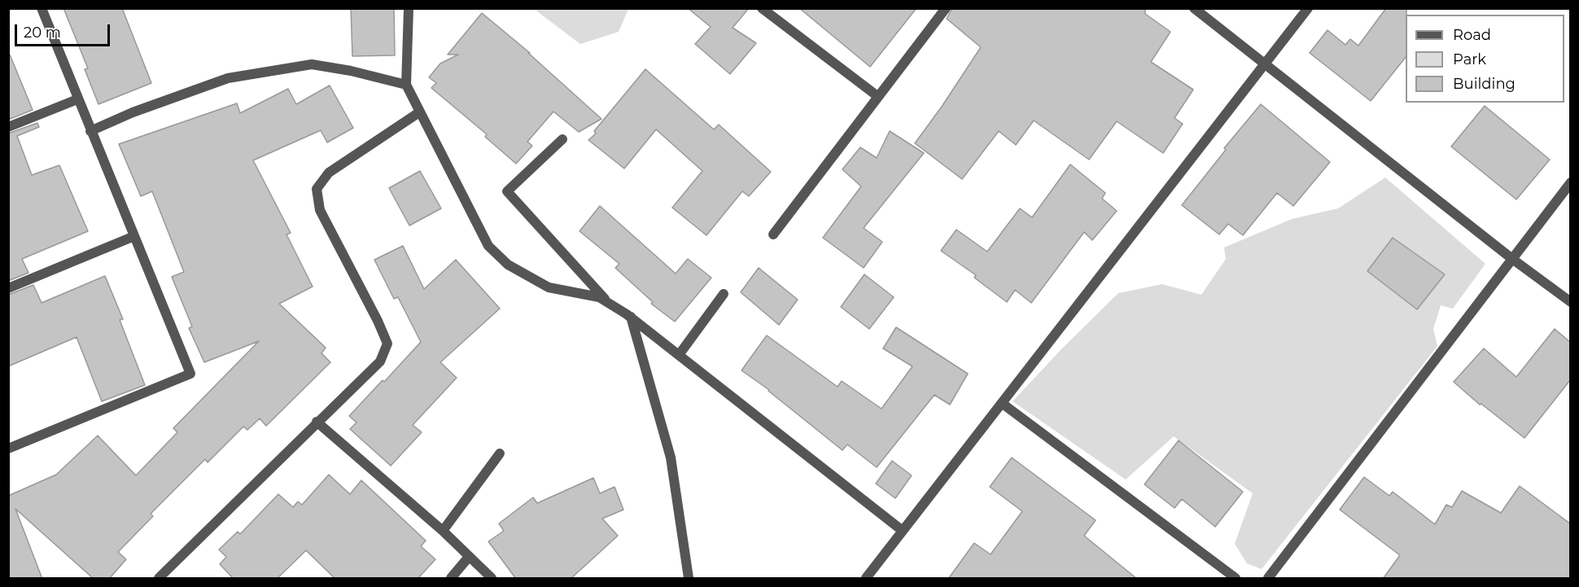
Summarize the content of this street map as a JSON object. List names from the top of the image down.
{
  "legend": ["Road", "Park", "Building"],
  "scale_bar": "20 m"
}
